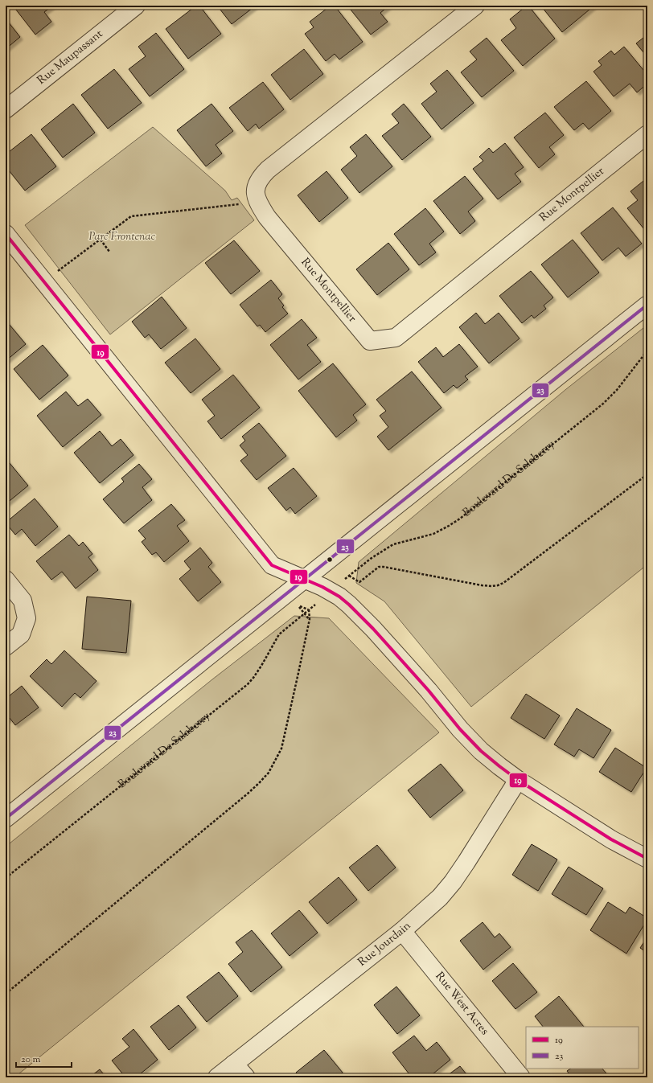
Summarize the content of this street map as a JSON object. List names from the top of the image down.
{
  "streets": {
    "street": [
      "Rue Maupassant",
      "Rue Montpellier",
      "Rue Jourdain",
      "Rue West Acres"
    ],
    "path": ["Boulevard De Salaberry"]
  },
  "crossings": [
    ["Rue Jourdain", "Rue West Acres"]
  ],
  "parks": ["Parc Frontenac"],
  "lines": ["transit line 19", "transit line 23"],
  "legend": ["19", "23"],
  "scale_bar": "20 m"
}
